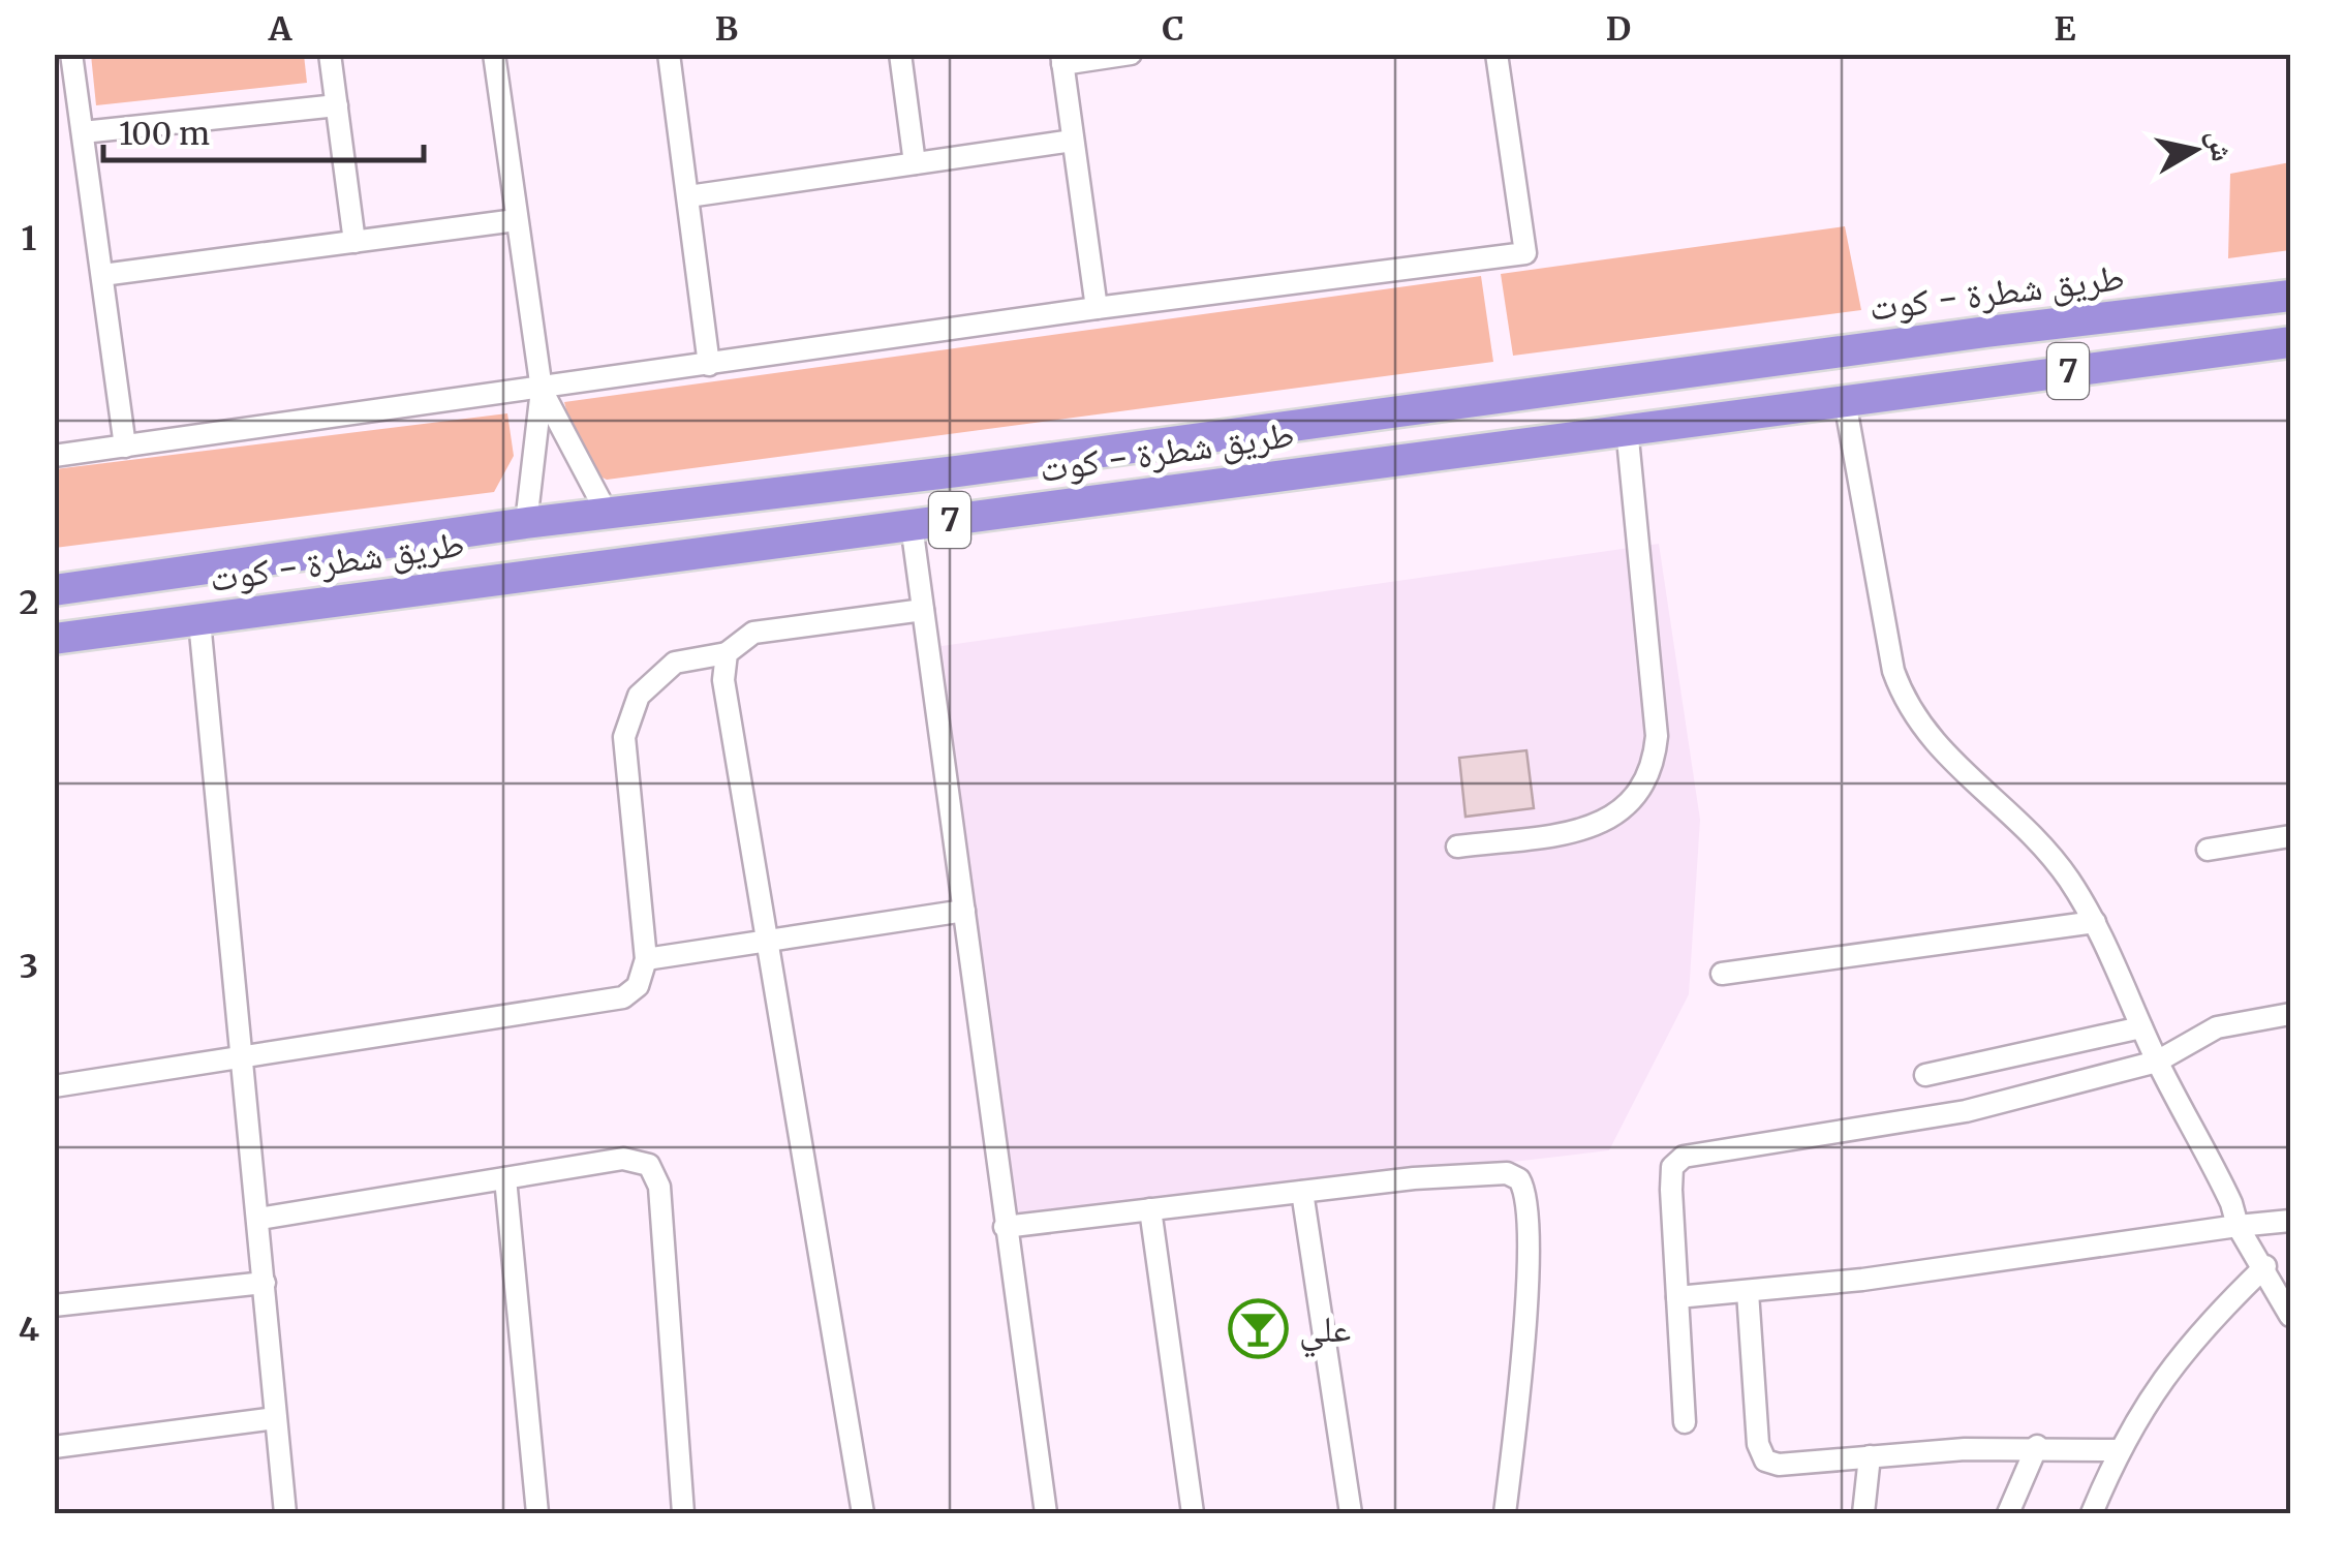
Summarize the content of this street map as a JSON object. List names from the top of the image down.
{
  "streets": {
    "highway": ["طريق شطرة - كوت", "7"]
  },
  "places": {
    "bar": ["علي"]
  },
  "scale_bar": "100 m",
  "north": "right",
  "grid": {
    "columns": [
      "A",
      "B",
      "C",
      "D",
      "E"
    ],
    "rows": [
      "1",
      "2",
      "3",
      "4"
    ]
  }
}
